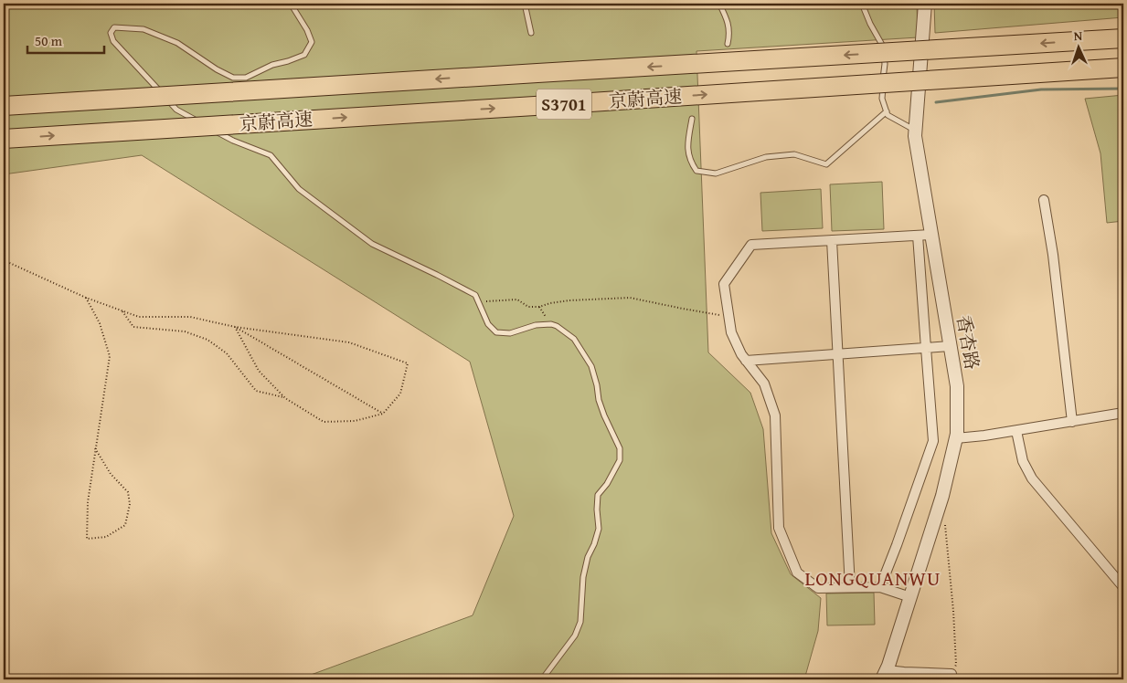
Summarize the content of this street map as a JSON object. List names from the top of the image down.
{
  "streets": {
    "highway": ["京蔚高速", "S3701"],
    "street": ["香杏路"]
  },
  "districts": ["LONGQUANWU"],
  "scale_bar": "50 m",
  "north": "top"
}
